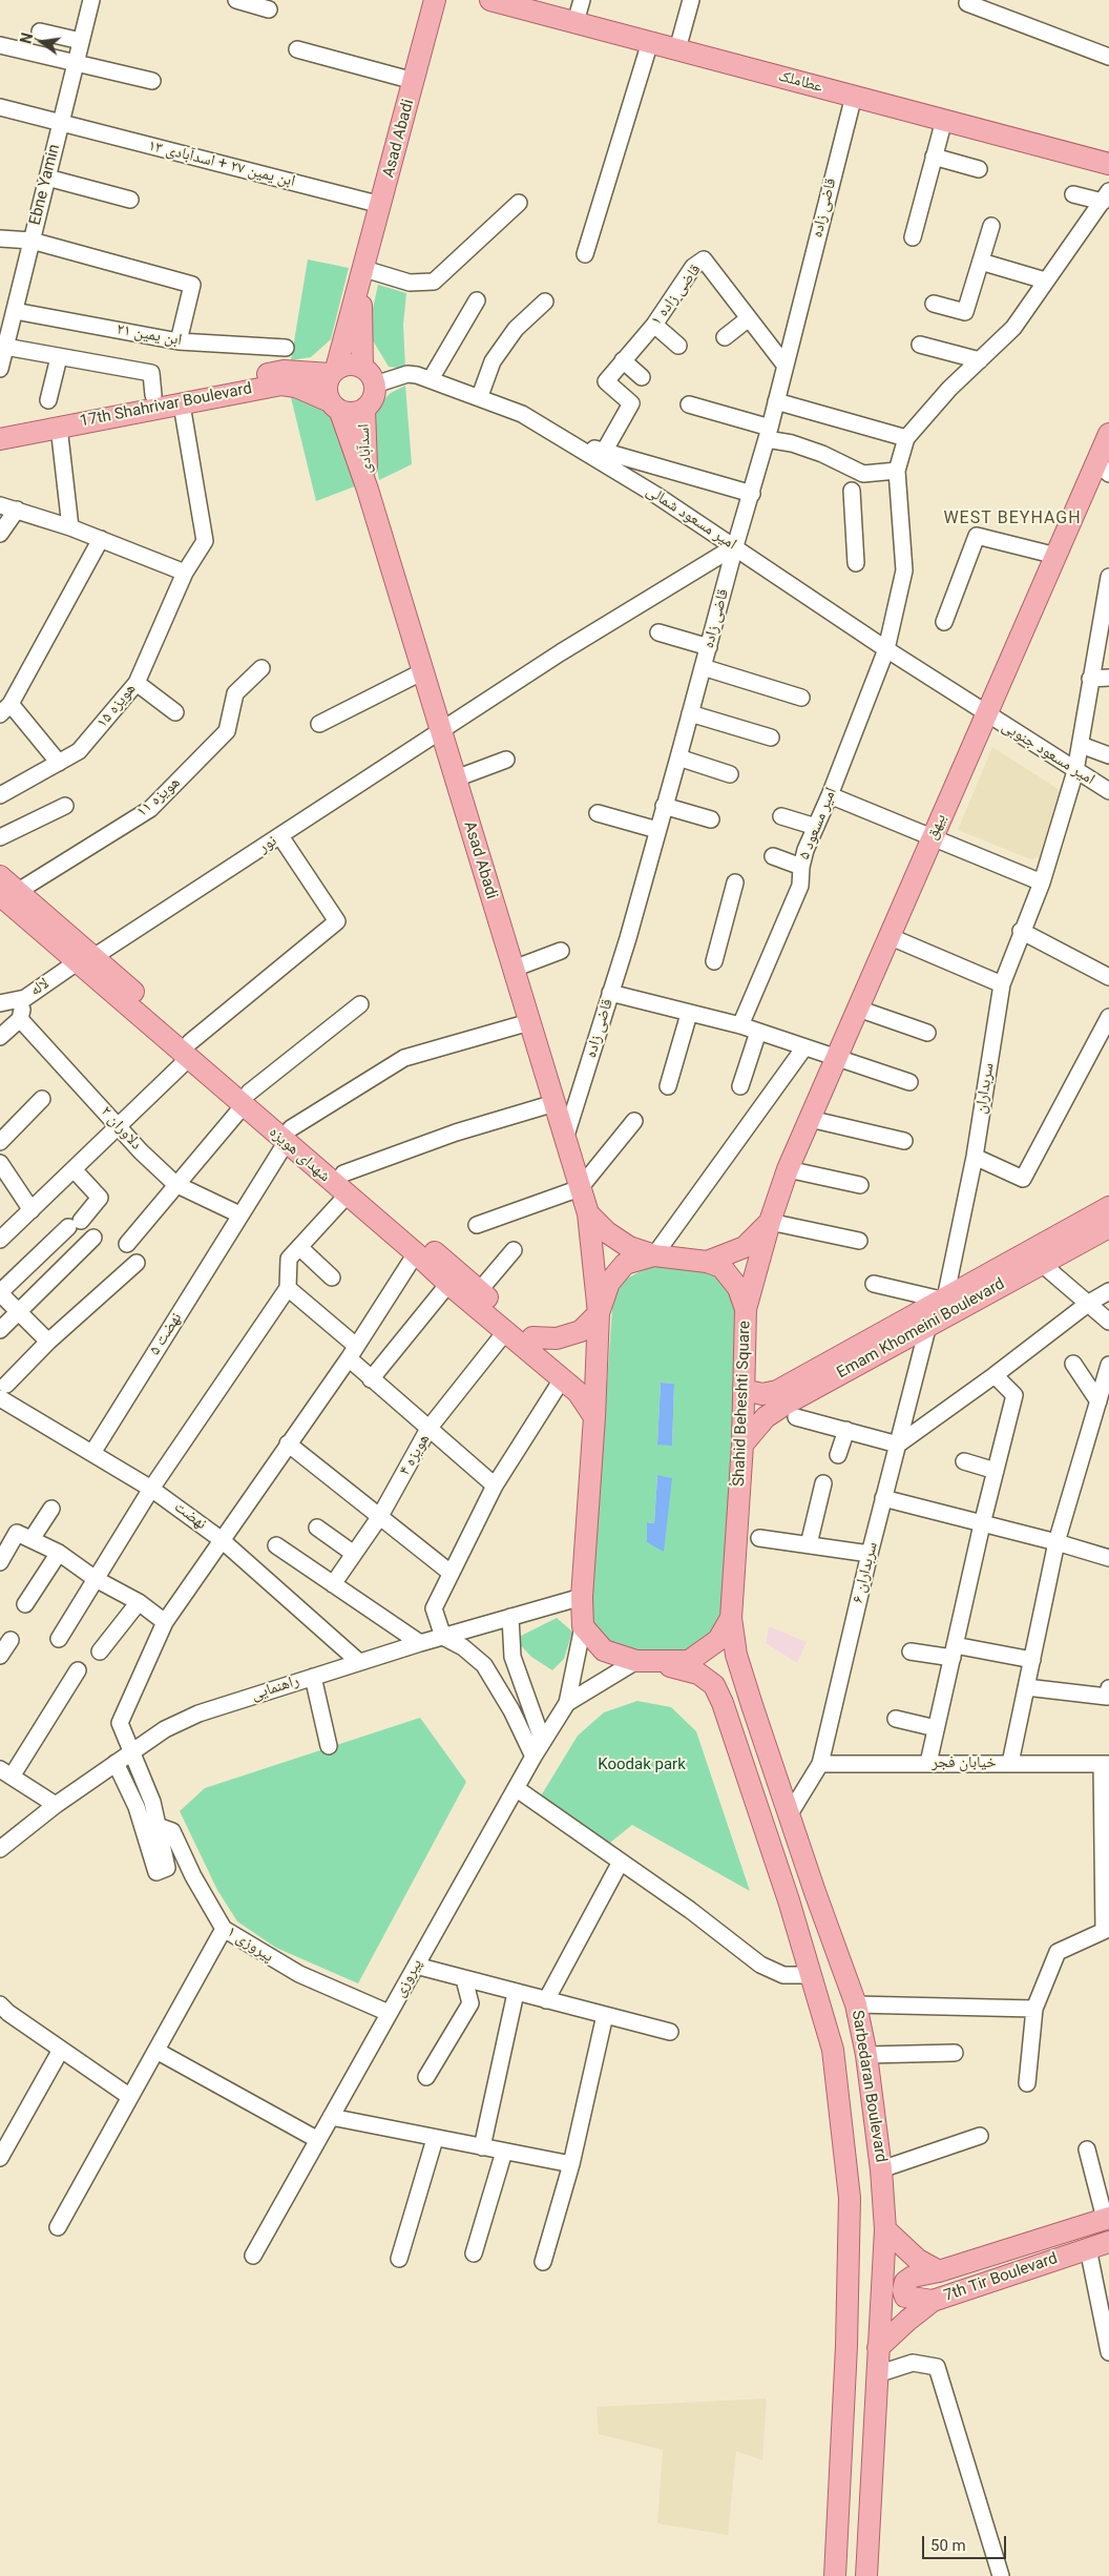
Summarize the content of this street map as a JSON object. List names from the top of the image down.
{
  "streets": {
    "main road": [
      "عطاملک",
      "Asad Abadi",
      "17th Shahrivar Boulevard",
      "اسدآبادی",
      "بیهق",
      "شهدای هویزه",
      "Emam Khomeini Boulevard",
      "ُShahid Beheshti Square",
      "Sarbedaran Boulevard",
      "7th Tir Boulevard"
    ],
    "street": [
      "ابن یمین ۲۷ + اسدآبادی ۱۳",
      "Ebne Yamin",
      "قاضی زاده",
      "قاضی زاده ۱",
      "ابن یمین ۲۱",
      "امیر مسعود شمالی",
      "هویزه ۱۵",
      "امیر مسعود جنوبی",
      "هویزه ۱۱",
      "امیر مسعود ۵",
      "نور",
      "لاله",
      "سربداران",
      "دلاوران ۲",
      "نهضت ۵",
      "هویزه ۴",
      "نهضت",
      "سربداران ۶",
      "راهنمایی",
      "خیابان فجر",
      "پیروزی ۱",
      "پیروزی"
    ]
  },
  "crossings": [
    ["عطاملک", "قاضی زاده"],
    ["Asad Abadi", "ابن یمین ۲۷ + اسدآبادی ۱۳"],
    ["Asad Abadi", "قاضی زاده"],
    ["Asad Abadi", "17th Shahrivar Boulevard"],
    ["Asad Abadi", "اسدآبادی"],
    ["Asad Abadi", "امیر مسعود شمالی"],
    ["Asad Abadi", "نور"],
    ["Asad Abadi", "ُShahid Beheshti Square"],
    ["ابن یمین ۲۷ + اسدآبادی ۱۳", "Ebne Yamin"],
    ["Ebne Yamin", "ابن یمین ۲۱"],
    ["قاضی زاده", "قاضی زاده ۱"],
    ["قاضی زاده", "امیر مسعود شمالی"],
    ["قاضی زاده", "نور"],
    ["17th Shahrivar Boulevard", "اسدآبادی"],
    ["17th Shahrivar Boulevard", "امیر مسعود شمالی"],
    ["17th Shahrivar Boulevard", "هویزه ۱۵"],
    ["اسدآبادی", "امیر مسعود شمالی"],
    ["امیر مسعود شمالی", "امیر مسعود جنوبی"],
    ["امیر مسعود شمالی", "امیر مسعود ۵"],
    ["امیر مسعود شمالی", "بیهق"],
    ["امیر مسعود شمالی", "نور"],
    ["امیر مسعود جنوبی", "بیهق"],
    ["امیر مسعود جنوبی", "سربداران"],
    ["هویزه ۱۱", "شهدای هویزه"],
    ["بیهق", "ُShahid Beheshti Square"],
    ["نور", "لاله"],
    ["نور", "شهدای هویزه"],
    ["لاله", "شهدای هویزه"],
    ["سربداران", "Emam Khomeini Boulevard"],
    ["دلاوران ۲", "نهضت ۵"],
    ["شهدای هویزه", "نهضت ۵"],
    ["شهدای هویزه", "ُShahid Beheshti Square"],
    ["شهدای هویزه", "هویزه ۴"],
    ["شهدای هویزه", "راهنمایی"],
    ["Emam Khomeini Boulevard", "ُShahid Beheshti Square"],
    ["Emam Khomeini Boulevard", "سربداران ۶"],
    ["نهضت ۵", "نهضت"],
    ["ُShahid Beheshti Square", "Sarbedaran Boulevard"],
    ["نهضت", "راهنمایی"],
    ["سربداران ۶", "خیابان فجر"],
    ["سربداران ۶", "Sarbedaran Boulevard"],
    ["پیروزی ۱", "پیروزی"],
    ["Sarbedaran Boulevard", "7th Tir Boulevard"]
  ],
  "districts": ["WEST BEYHAGH"],
  "parks": ["Koodak park"],
  "scale_bar": "50 m",
  "north": "left"
}
